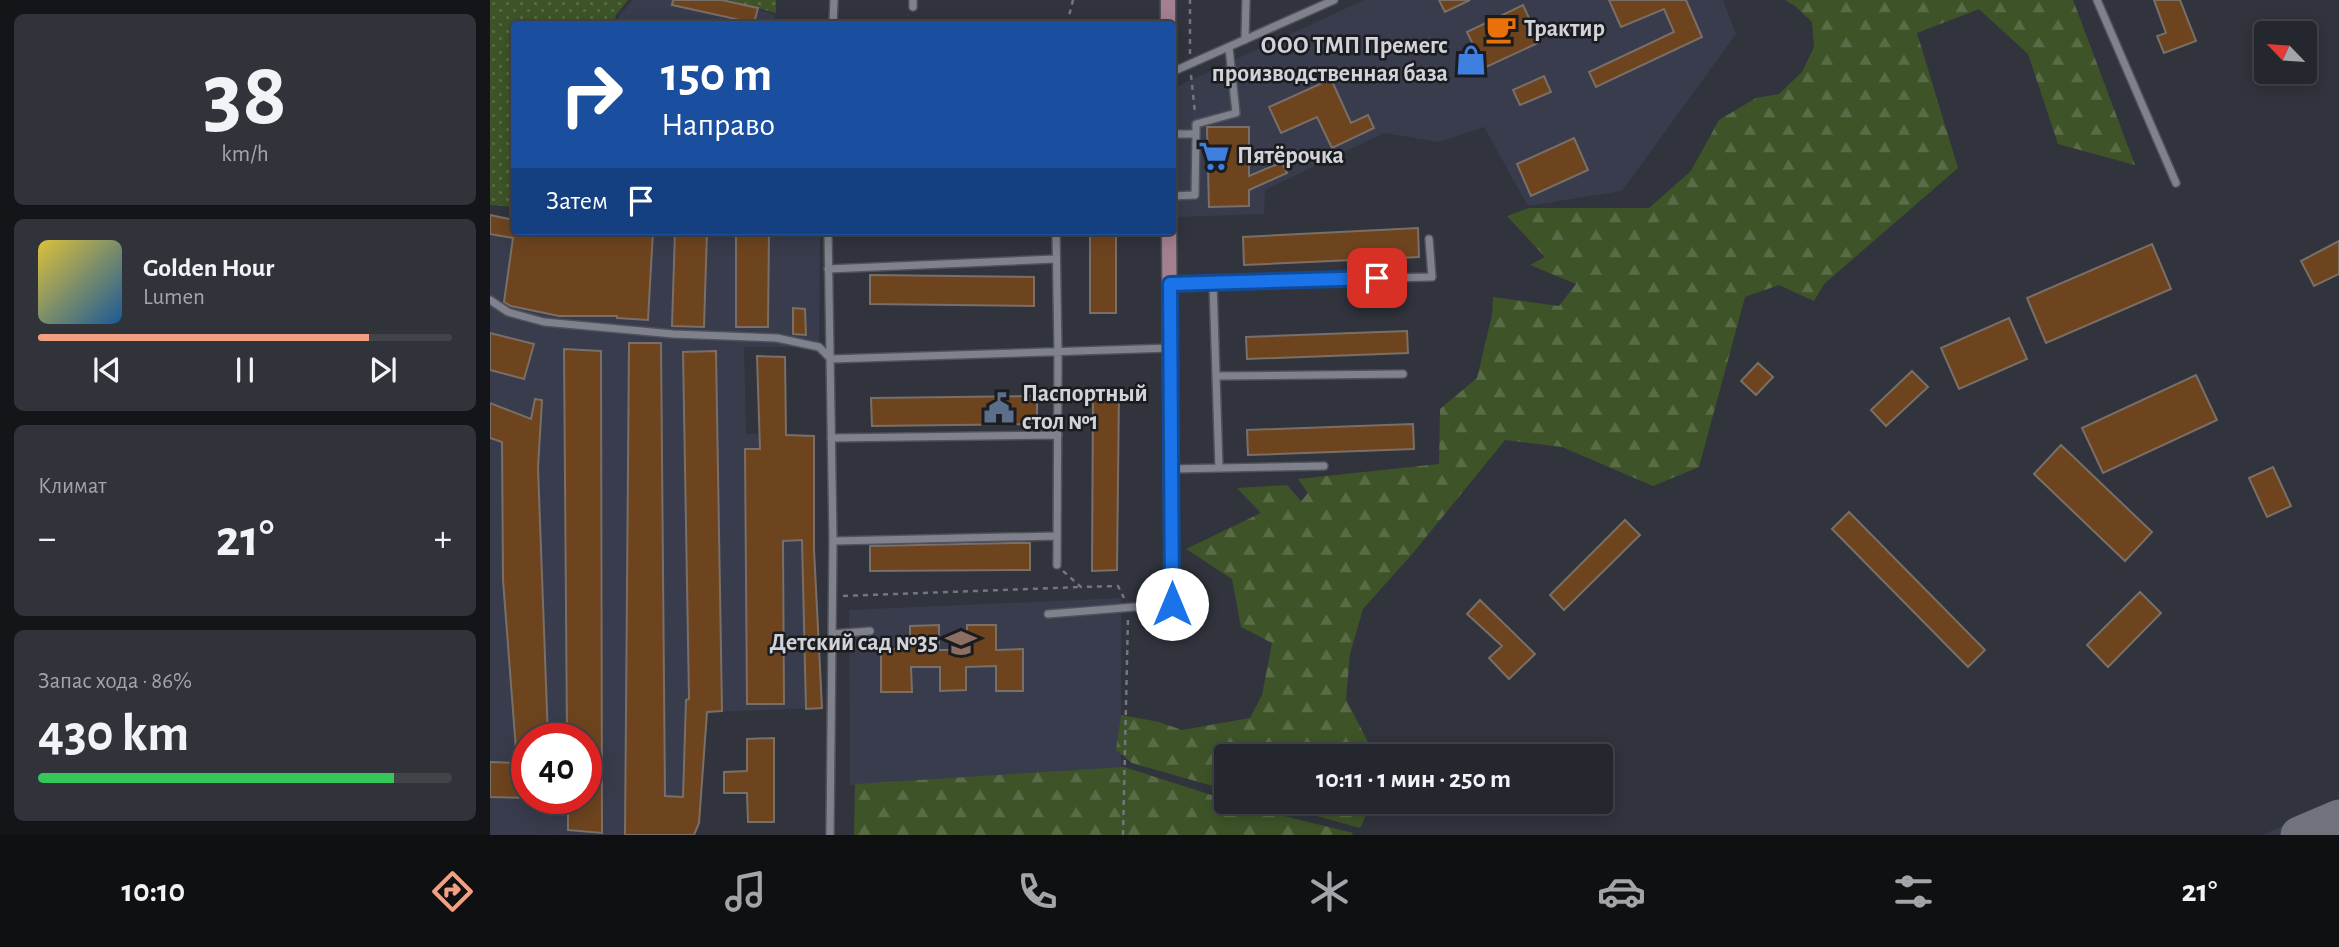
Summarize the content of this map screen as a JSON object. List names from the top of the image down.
{
  "places": {
    "cafe": ["Трактир"],
    "shop": ["ООО ТМП Премегс производственная база"],
    "supermarket": ["Пятёрочка"],
    "public building": ["Паспортный стол №1"],
    "school or university": ["Детский сад №35"]
  },
  "north": "top left",
  "page": {
    "tile": [
      ["38", "km/h"],
      "Климат",
      ["Запас хода · 86%", "430 km"]
    ],
    "turn": ["150 m", "Направо"],
    "then": "Затем",
    "song": ["Golden Hour", "Lumen"],
    "heat": ["−", "21°", "+"],
    "limit": "40",
    "trip": "10:11 · 1 мин · 250 m",
    "tabs": ["10:10", "21°"]
  }
}
